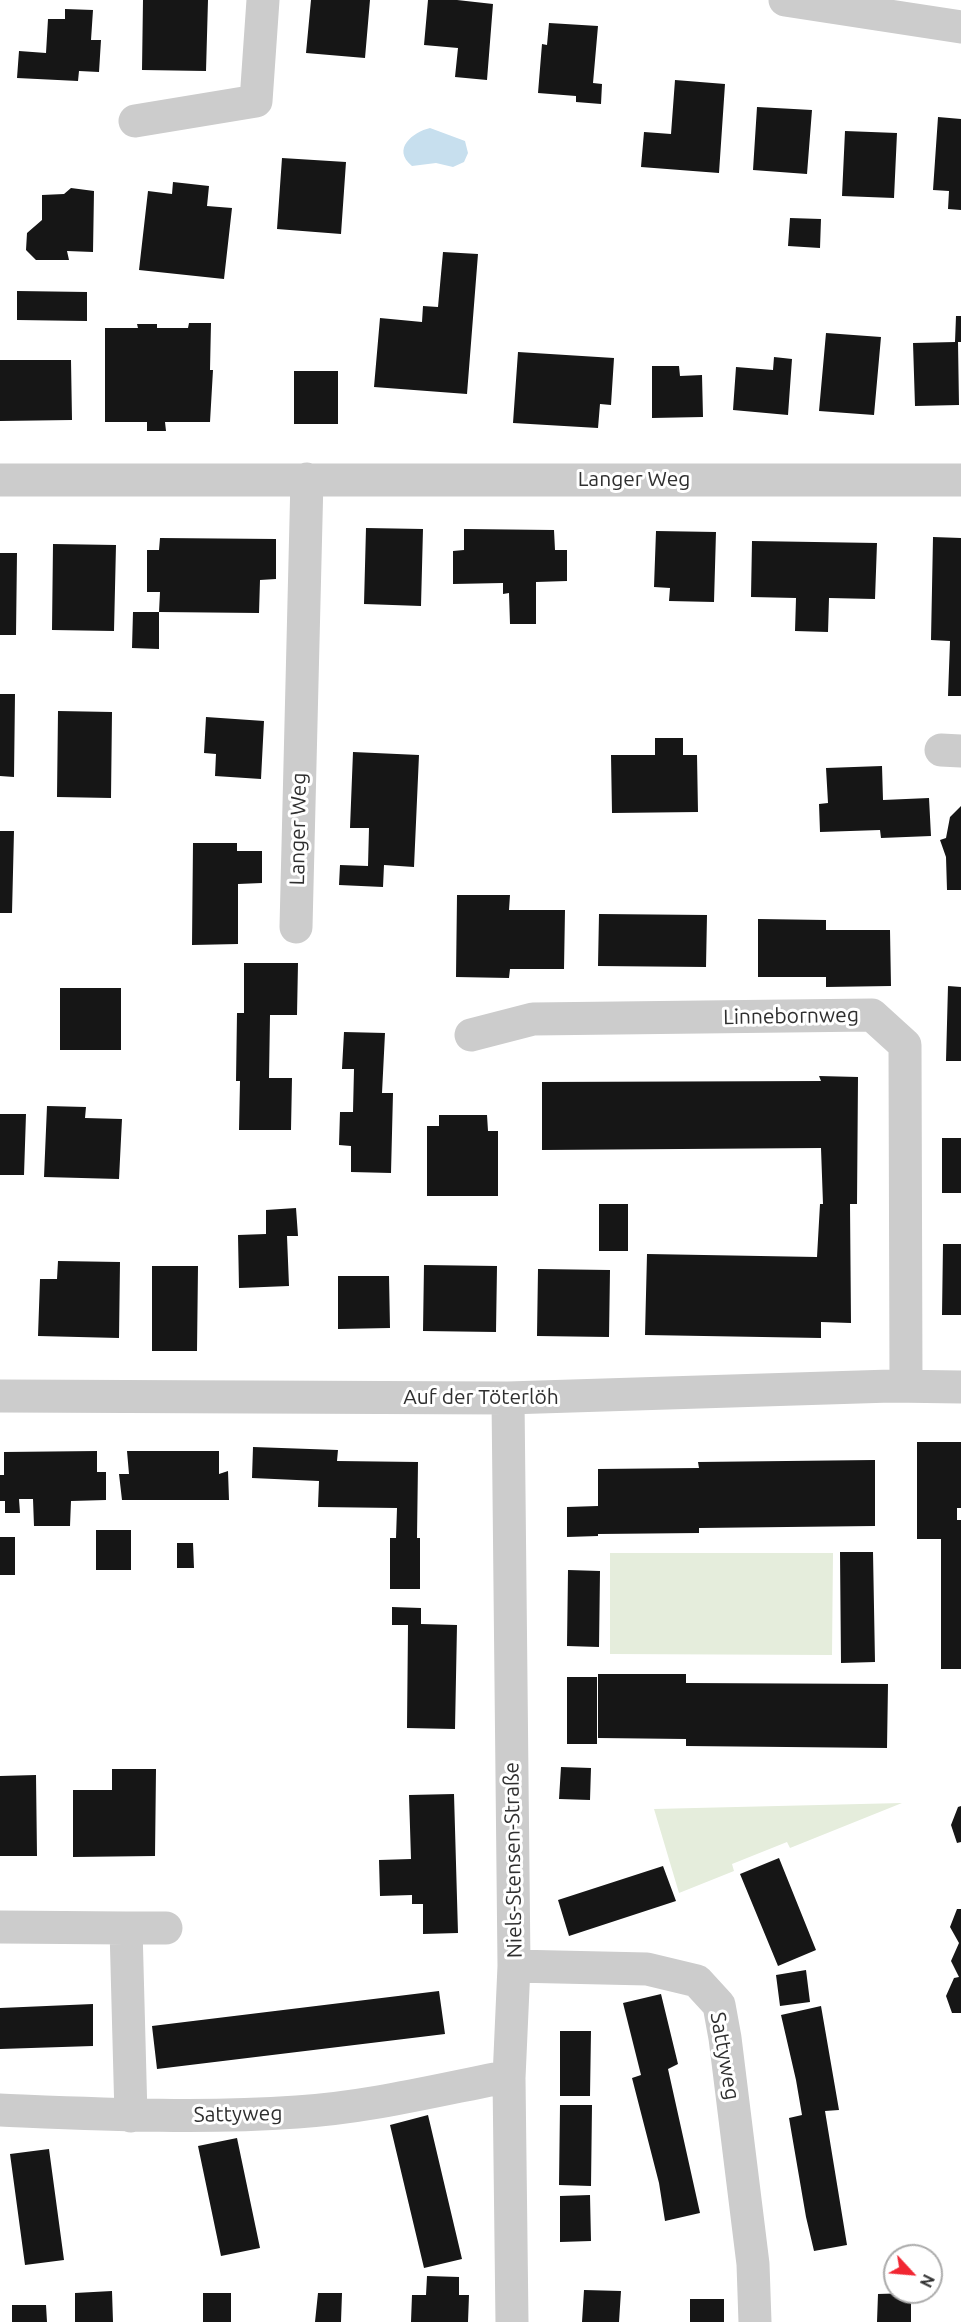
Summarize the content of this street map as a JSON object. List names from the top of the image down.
{
  "streets": {
    "street": [
      "Langer Weg",
      "Linnebornweg",
      "Auf der Töterlöh",
      "Niels-Stensen-Straße",
      "Sattyweg"
    ]
  },
  "crossings": [
    ["Linnebornweg", "Auf der Töterlöh"],
    ["Auf der Töterlöh", "Niels-Stensen-Straße"],
    ["Niels-Stensen-Straße", "Sattyweg"]
  ],
  "north": "bottom right"
}
